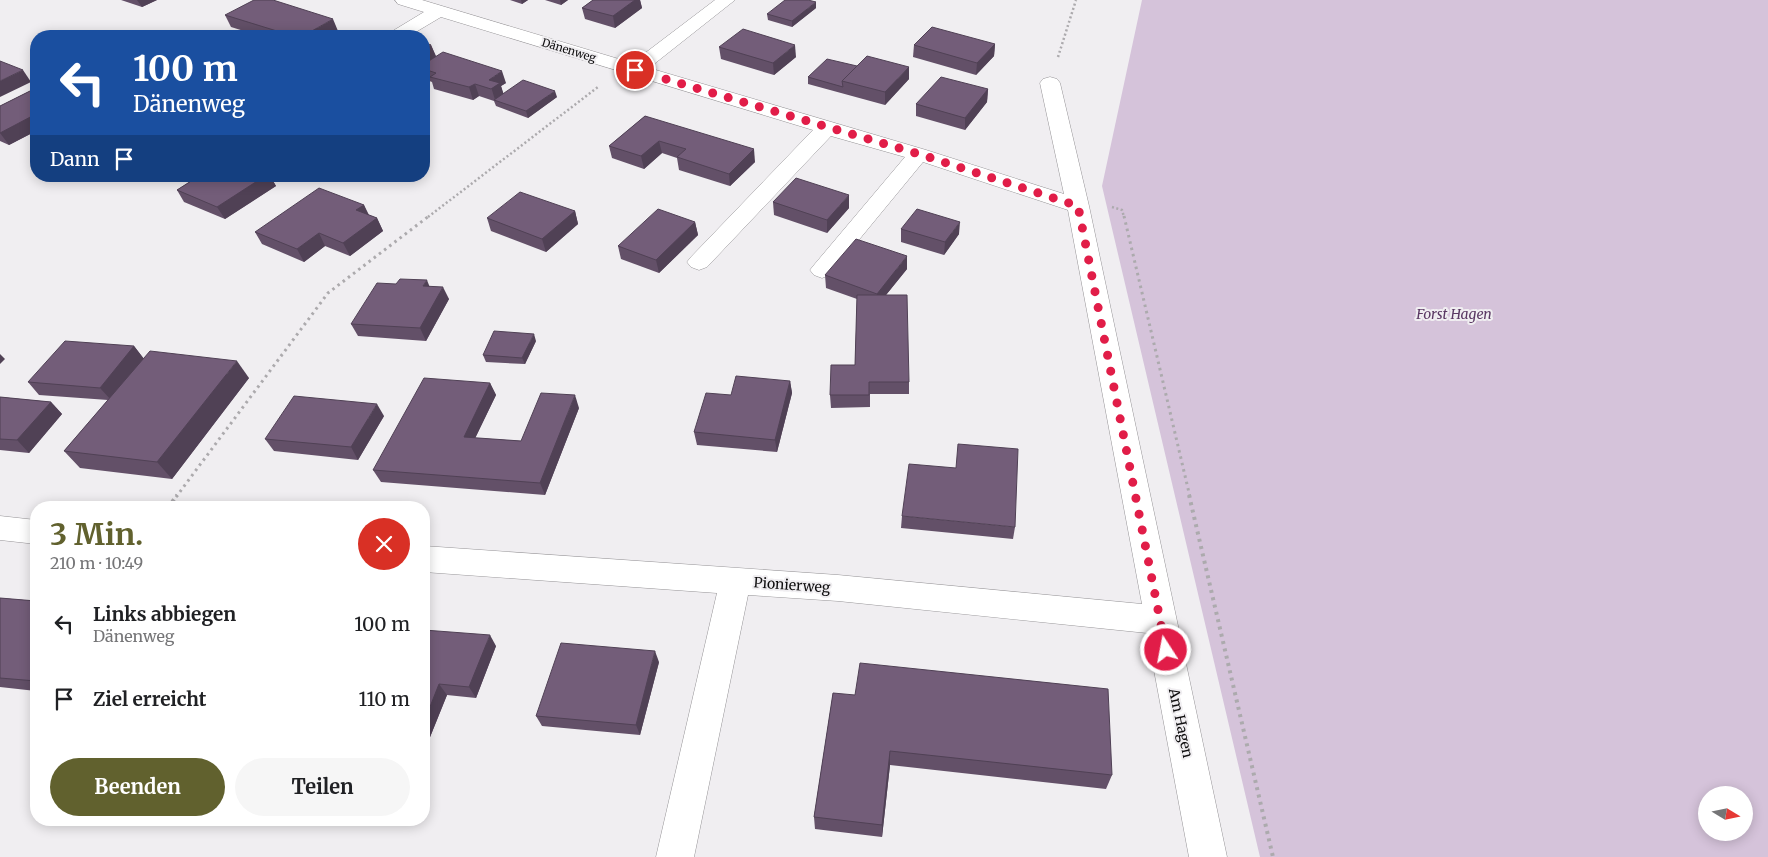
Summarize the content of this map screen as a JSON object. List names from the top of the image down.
{
  "streets": {
    "street": ["Dänenweg", "Pionierweg", "Am Hagen"]
  },
  "crossings": [
    ["Dänenweg", "Am Hagen"],
    ["Pionierweg", "Am Hagen"]
  ],
  "parks": ["Forst Hagen"],
  "north": "right",
  "page": {
    "turn": ["100 m", "Dänenweg"],
    "then": "Dann",
    "heading": ["3 Min.", "210 m · 10:49"],
    "list": [
      {
        "name": "Links abbiegen",
        "note": "Dänenweg",
        "value": "100 m"
      },
      {
        "name": "Ziel erreicht",
        "value": "110 m"
      }
    ],
    "buttons": ["Beenden", "Teilen"]
  }
}
